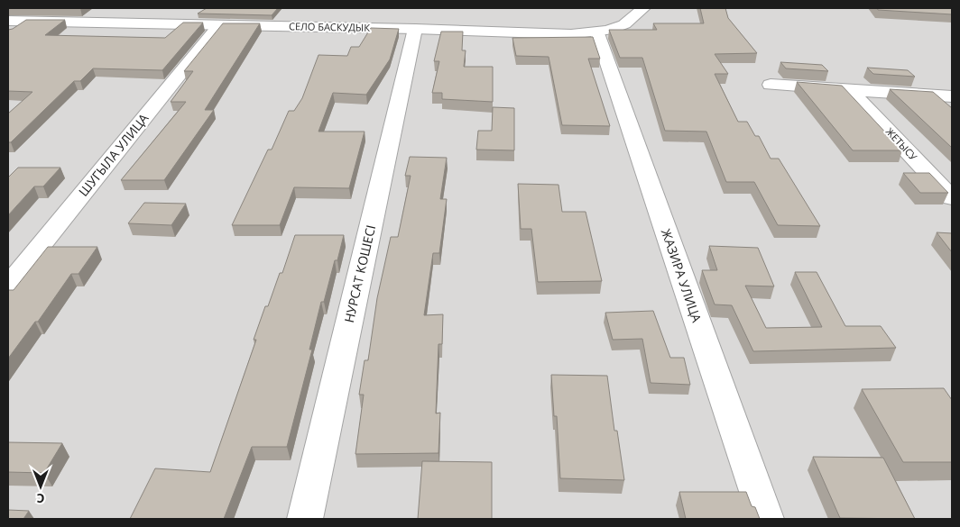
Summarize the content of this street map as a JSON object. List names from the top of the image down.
{
  "streets": {
    "street": [
      "СЕЛО БАСКУДЫК",
      "ЖЕТЫСУ",
      "ШУГЫЛА УЛИЦА",
      "НУРСАТ КОШЕСI",
      "ЖАЗИРА УЛИЦА"
    ]
  },
  "crossings": [
    ["СЕЛО БАСКУДЫК", "ШУГЫЛА УЛИЦА"],
    ["СЕЛО БАСКУДЫК", "НУРСАТ КОШЕСI"],
    ["СЕЛО БАСКУДЫК", "ЖАЗИРА УЛИЦА"]
  ],
  "north": "bottom"
}
